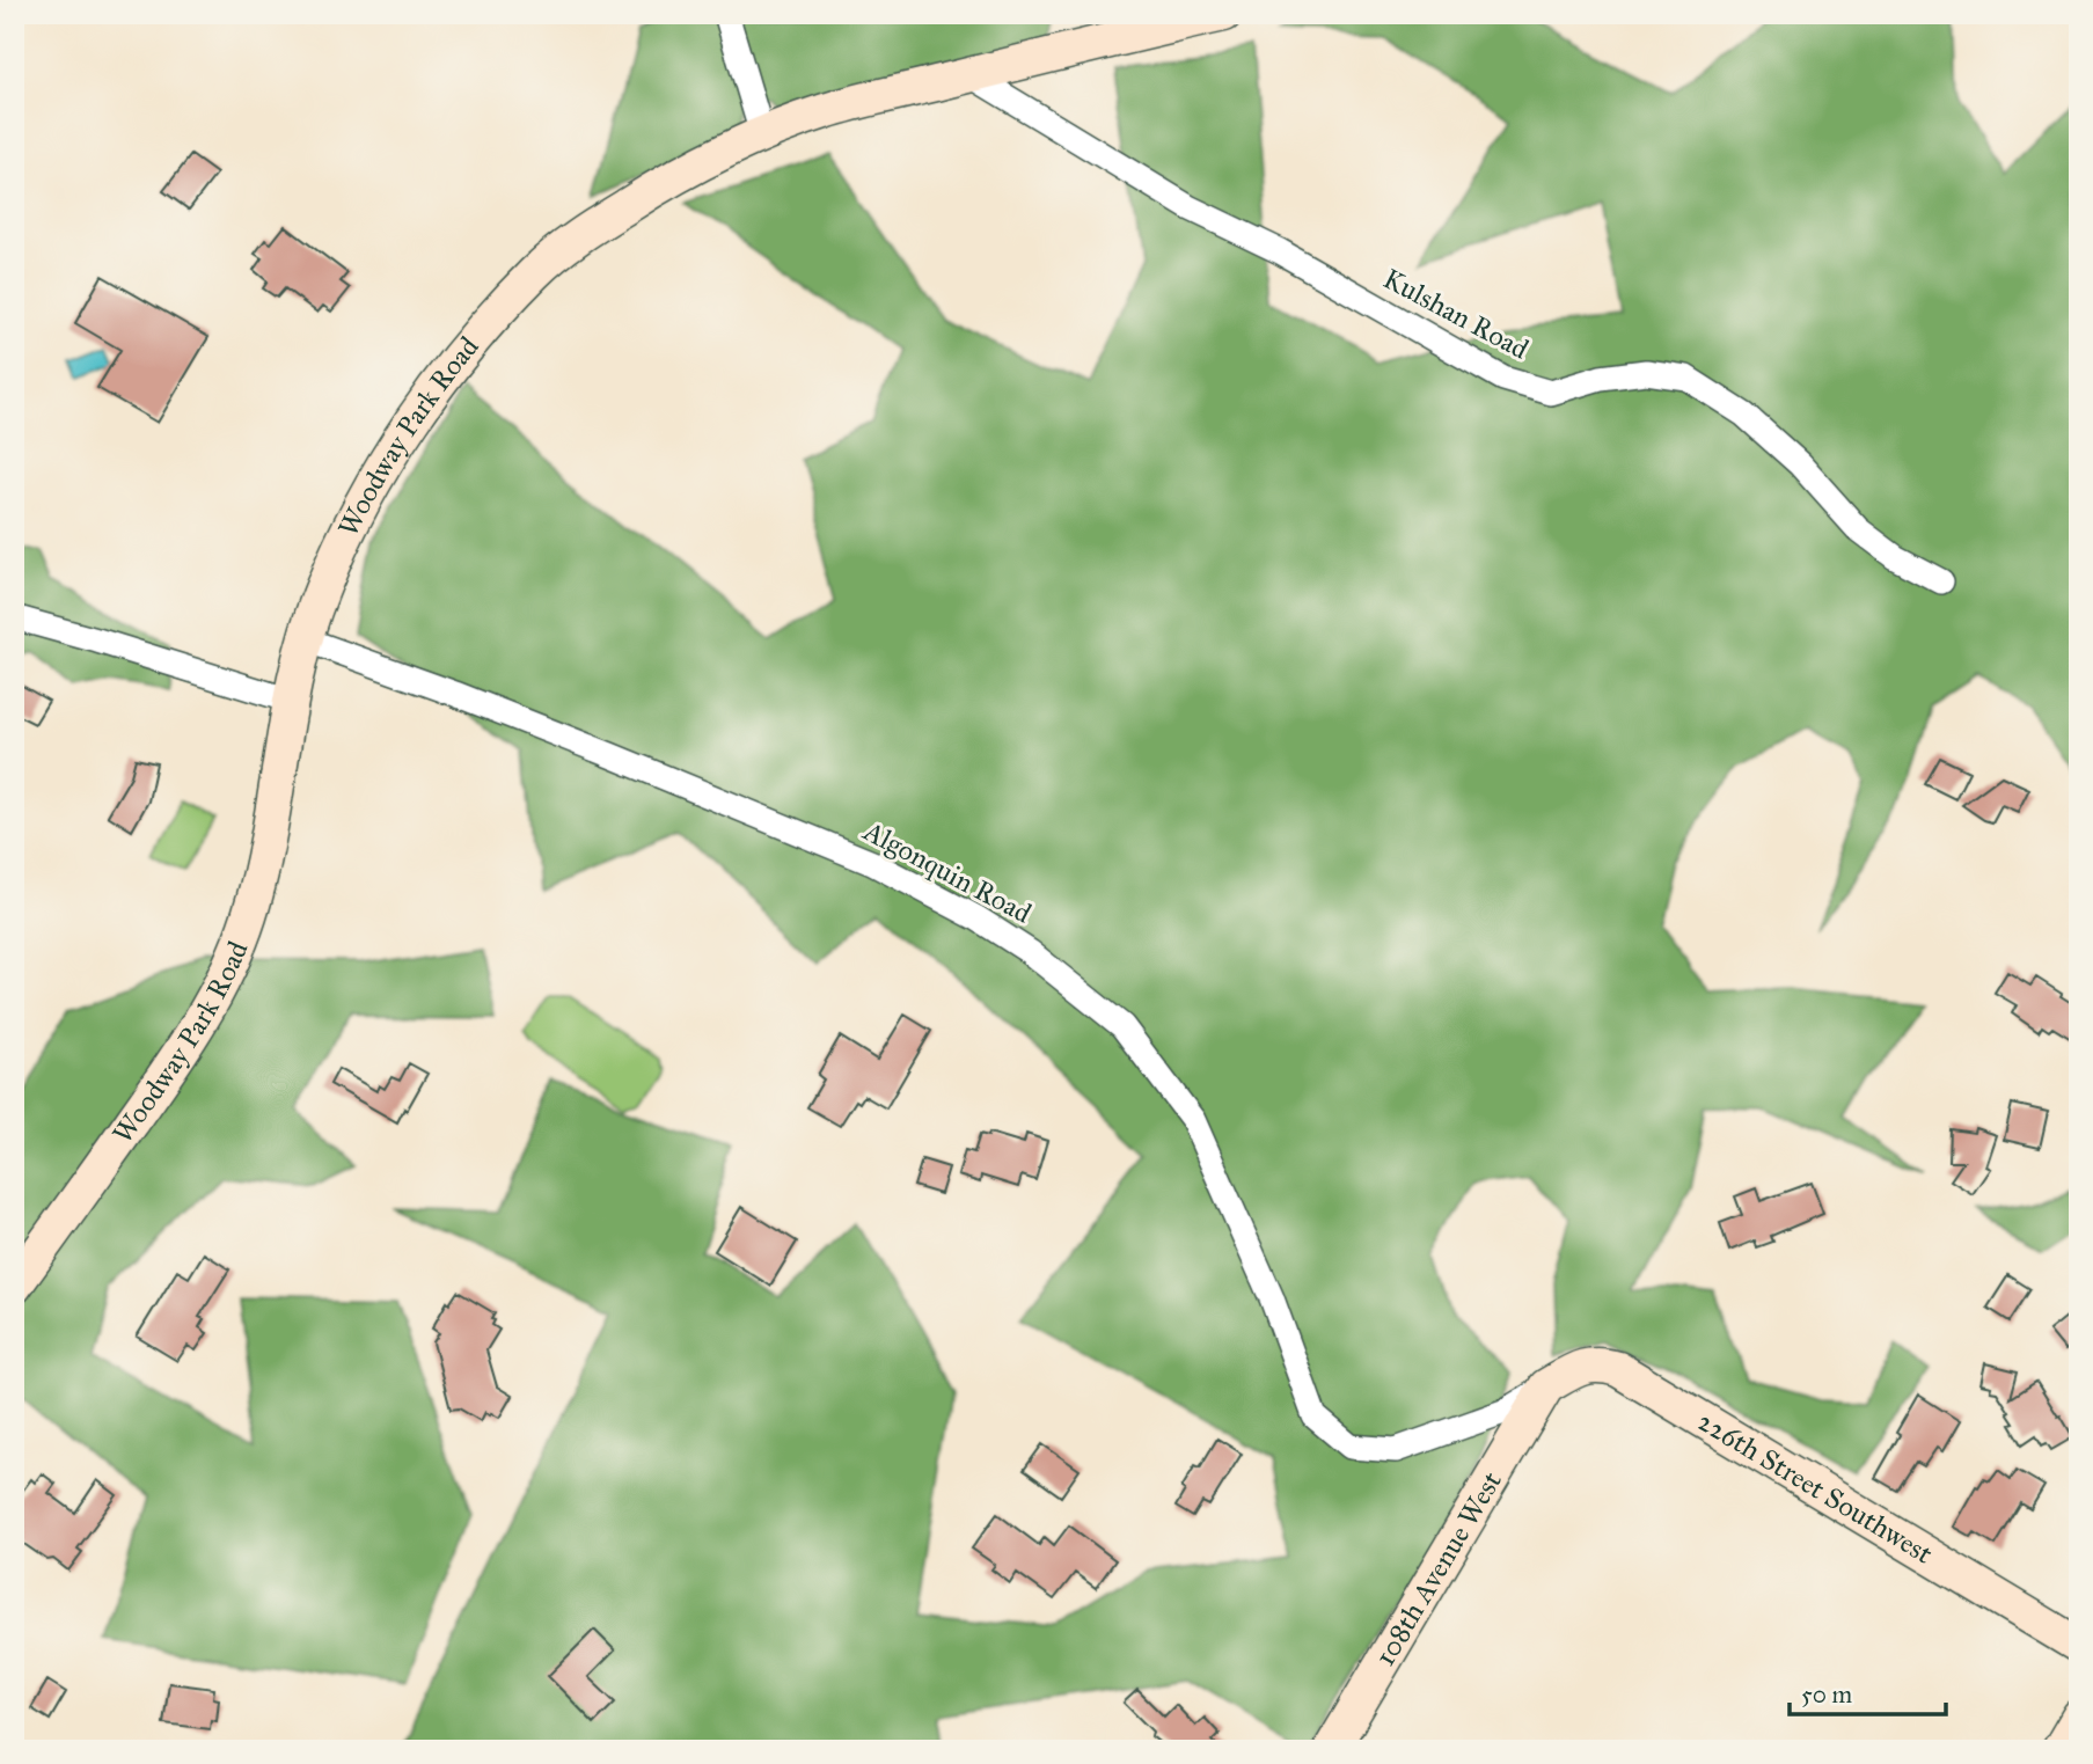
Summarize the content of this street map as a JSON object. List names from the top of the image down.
{
  "streets": {
    "street": [
      "Kulshan Road",
      "Woodway Park Road",
      "Algonquin Road",
      "226th Street Southwest",
      "108th Avenue West"
    ]
  },
  "crossings": [
    ["Kulshan Road", "Woodway Park Road"],
    ["Woodway Park Road", "Algonquin Road"],
    ["Algonquin Road", "226th Street Southwest"],
    ["Algonquin Road", "108th Avenue West"],
    ["226th Street Southwest", "108th Avenue West"]
  ],
  "scale_bar": "50 m"
}
